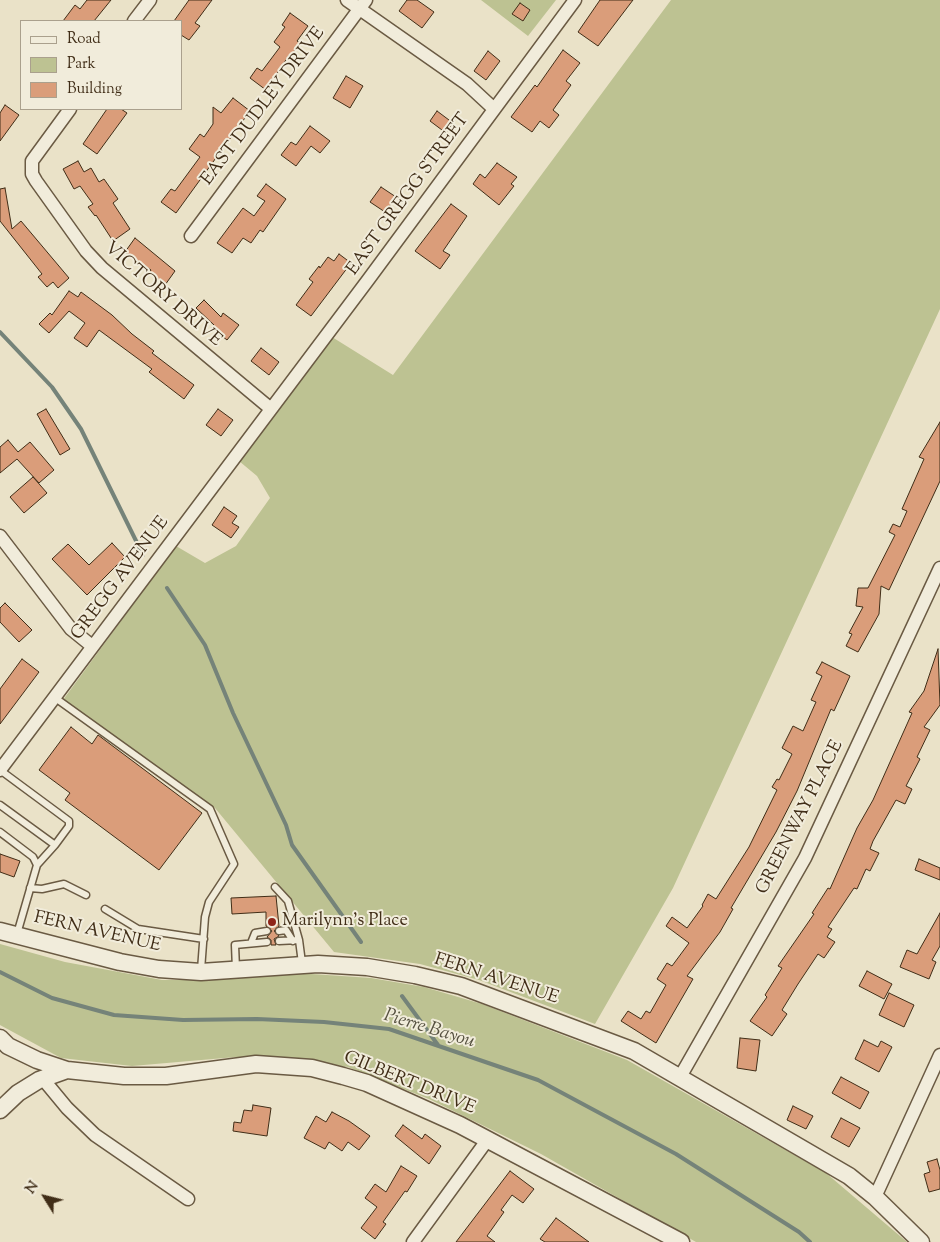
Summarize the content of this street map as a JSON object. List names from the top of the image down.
{
  "streets": {
    "street": [
      "EAST DUDLEY DRIVE",
      "EAST GREGG STREET",
      "VICTORY DRIVE",
      "GREGG AVENUE",
      "GREENWAY PLACE",
      "FERN AVENUE",
      "GILBERT DRIVE"
    ]
  },
  "crossings": [
    ["EAST GREGG STREET", "VICTORY DRIVE"],
    ["EAST GREGG STREET", "GREGG AVENUE"],
    ["VICTORY DRIVE", "GREGG AVENUE"],
    ["GREENWAY PLACE", "FERN AVENUE"]
  ],
  "water": ["Pierre Bayou"],
  "places": ["Marilynn's Place"],
  "legend": ["Road", "Park", "Building"],
  "north": "top left"
}
